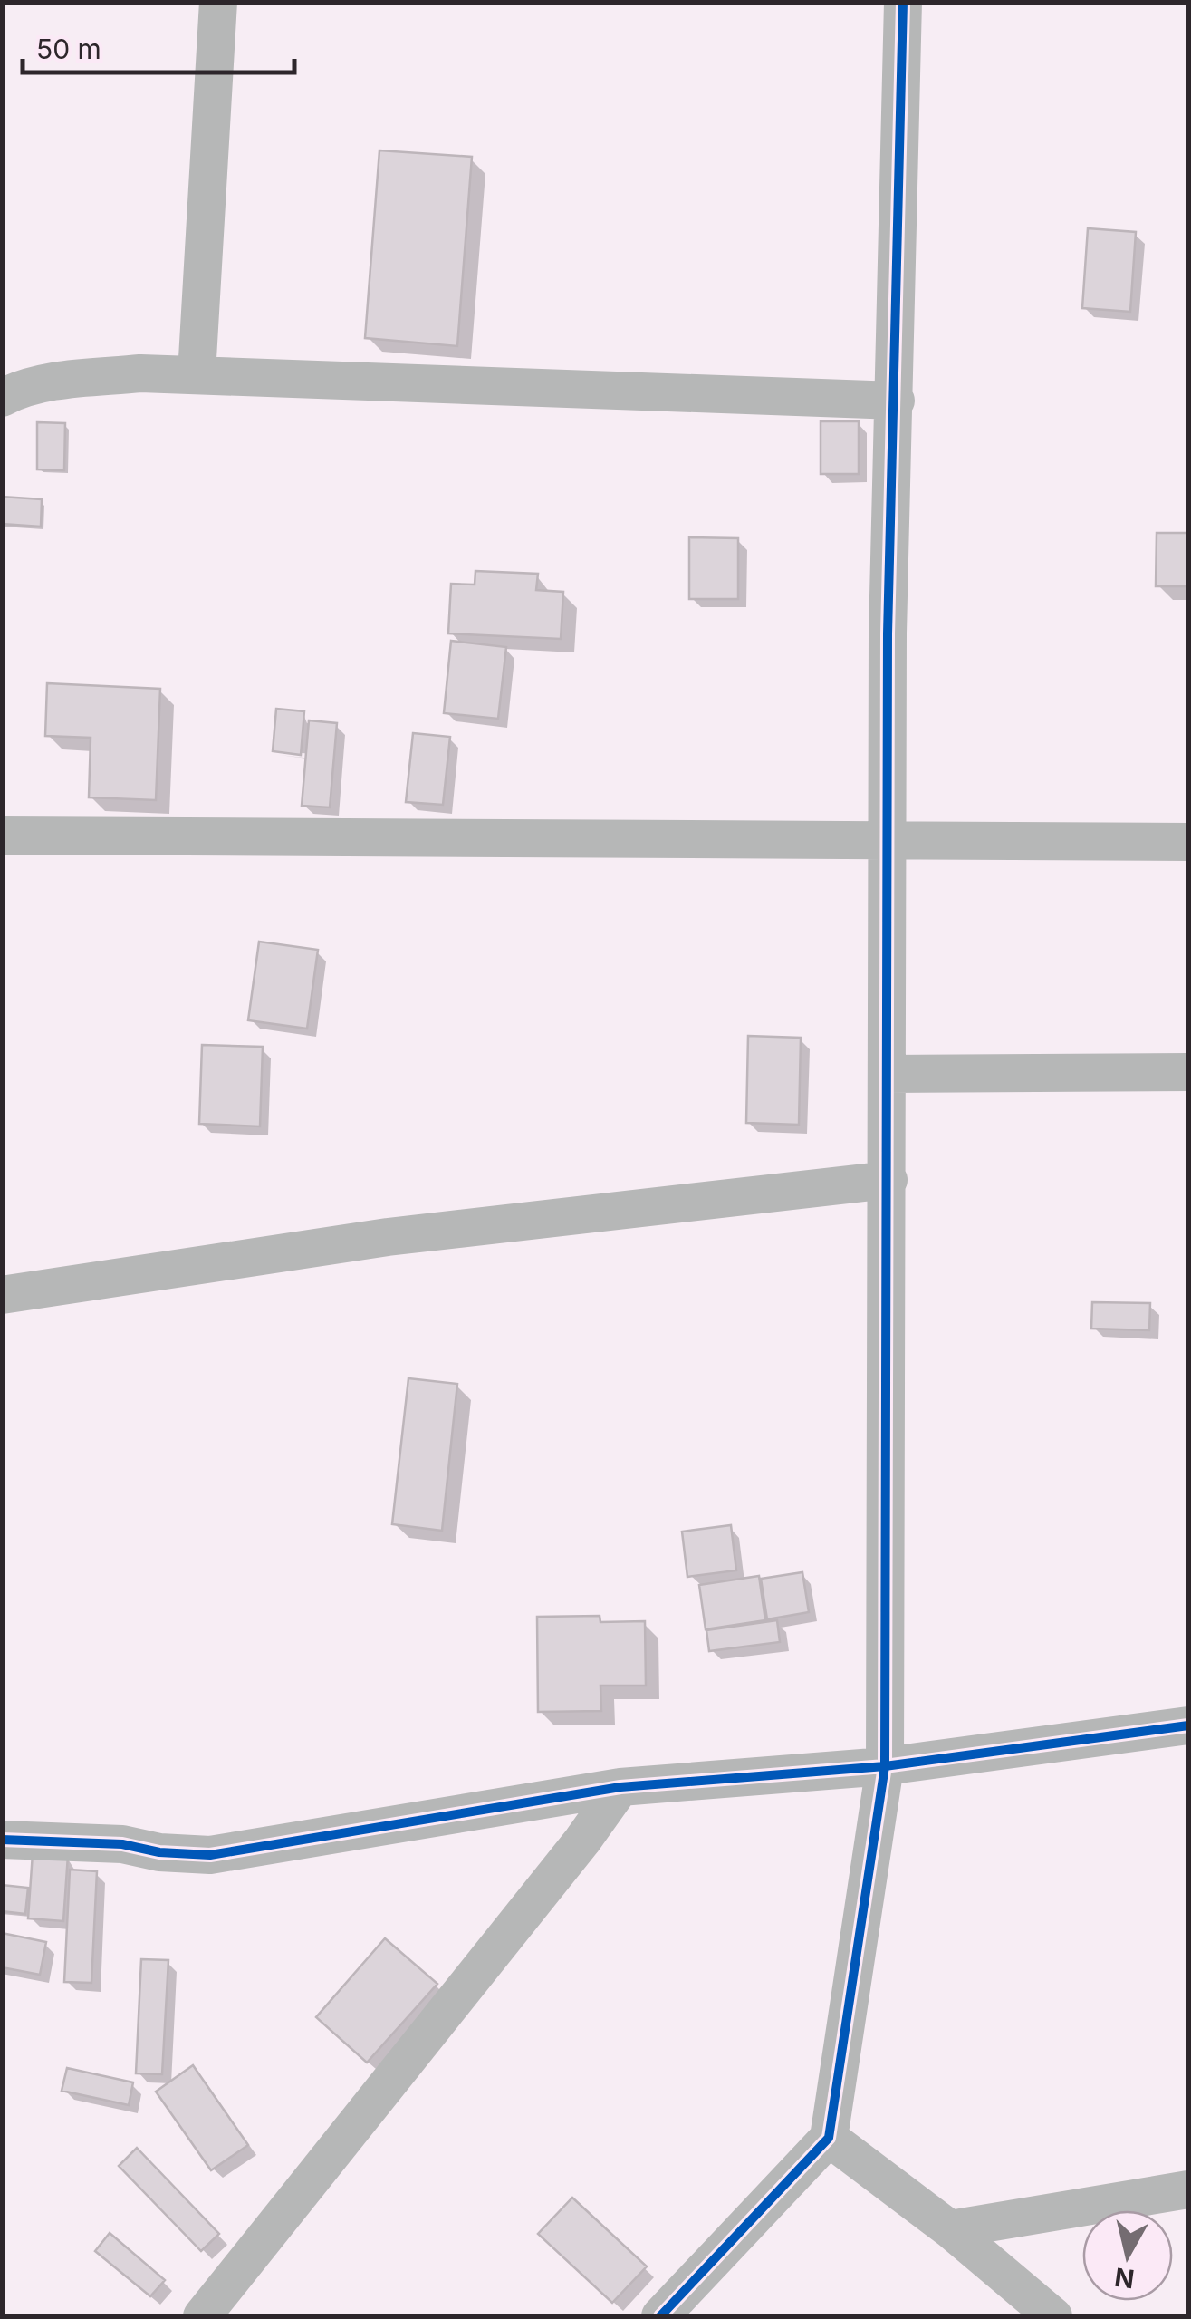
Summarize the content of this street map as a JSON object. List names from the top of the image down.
{
  "scale_bar": "50 m",
  "north": "bottom"
}
